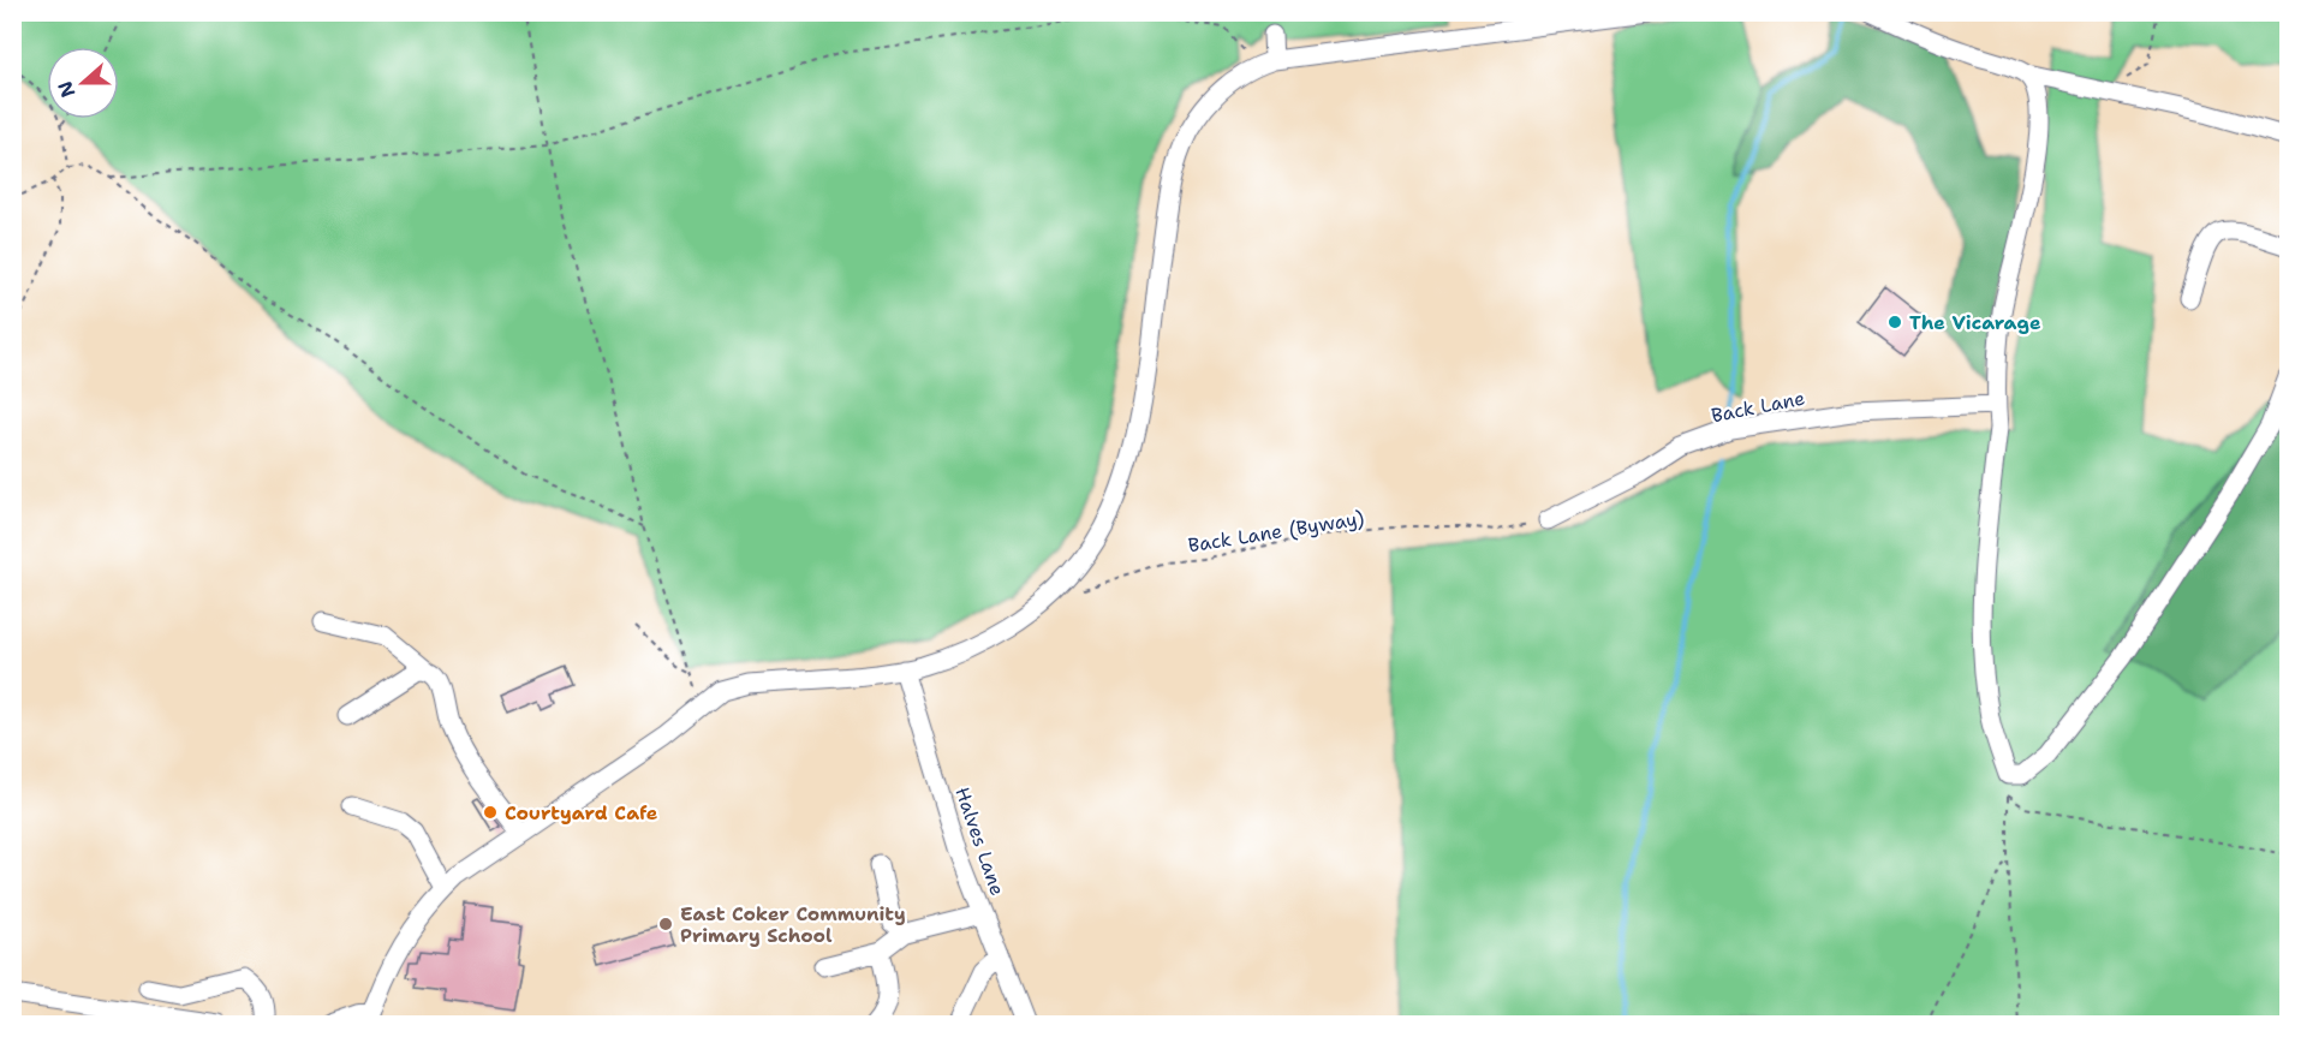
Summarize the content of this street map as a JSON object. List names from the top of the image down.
{
  "streets": {
    "street": ["Back Lane", "Halves Lane"],
    "path": ["Back Lane (Byway)"]
  },
  "crossings": [
    ["Back Lane", "Back Lane (Byway)"]
  ],
  "places": ["The Vicarage", "Courtyard Cafe", "East Coker Community Primary School"],
  "north": "left"
}
